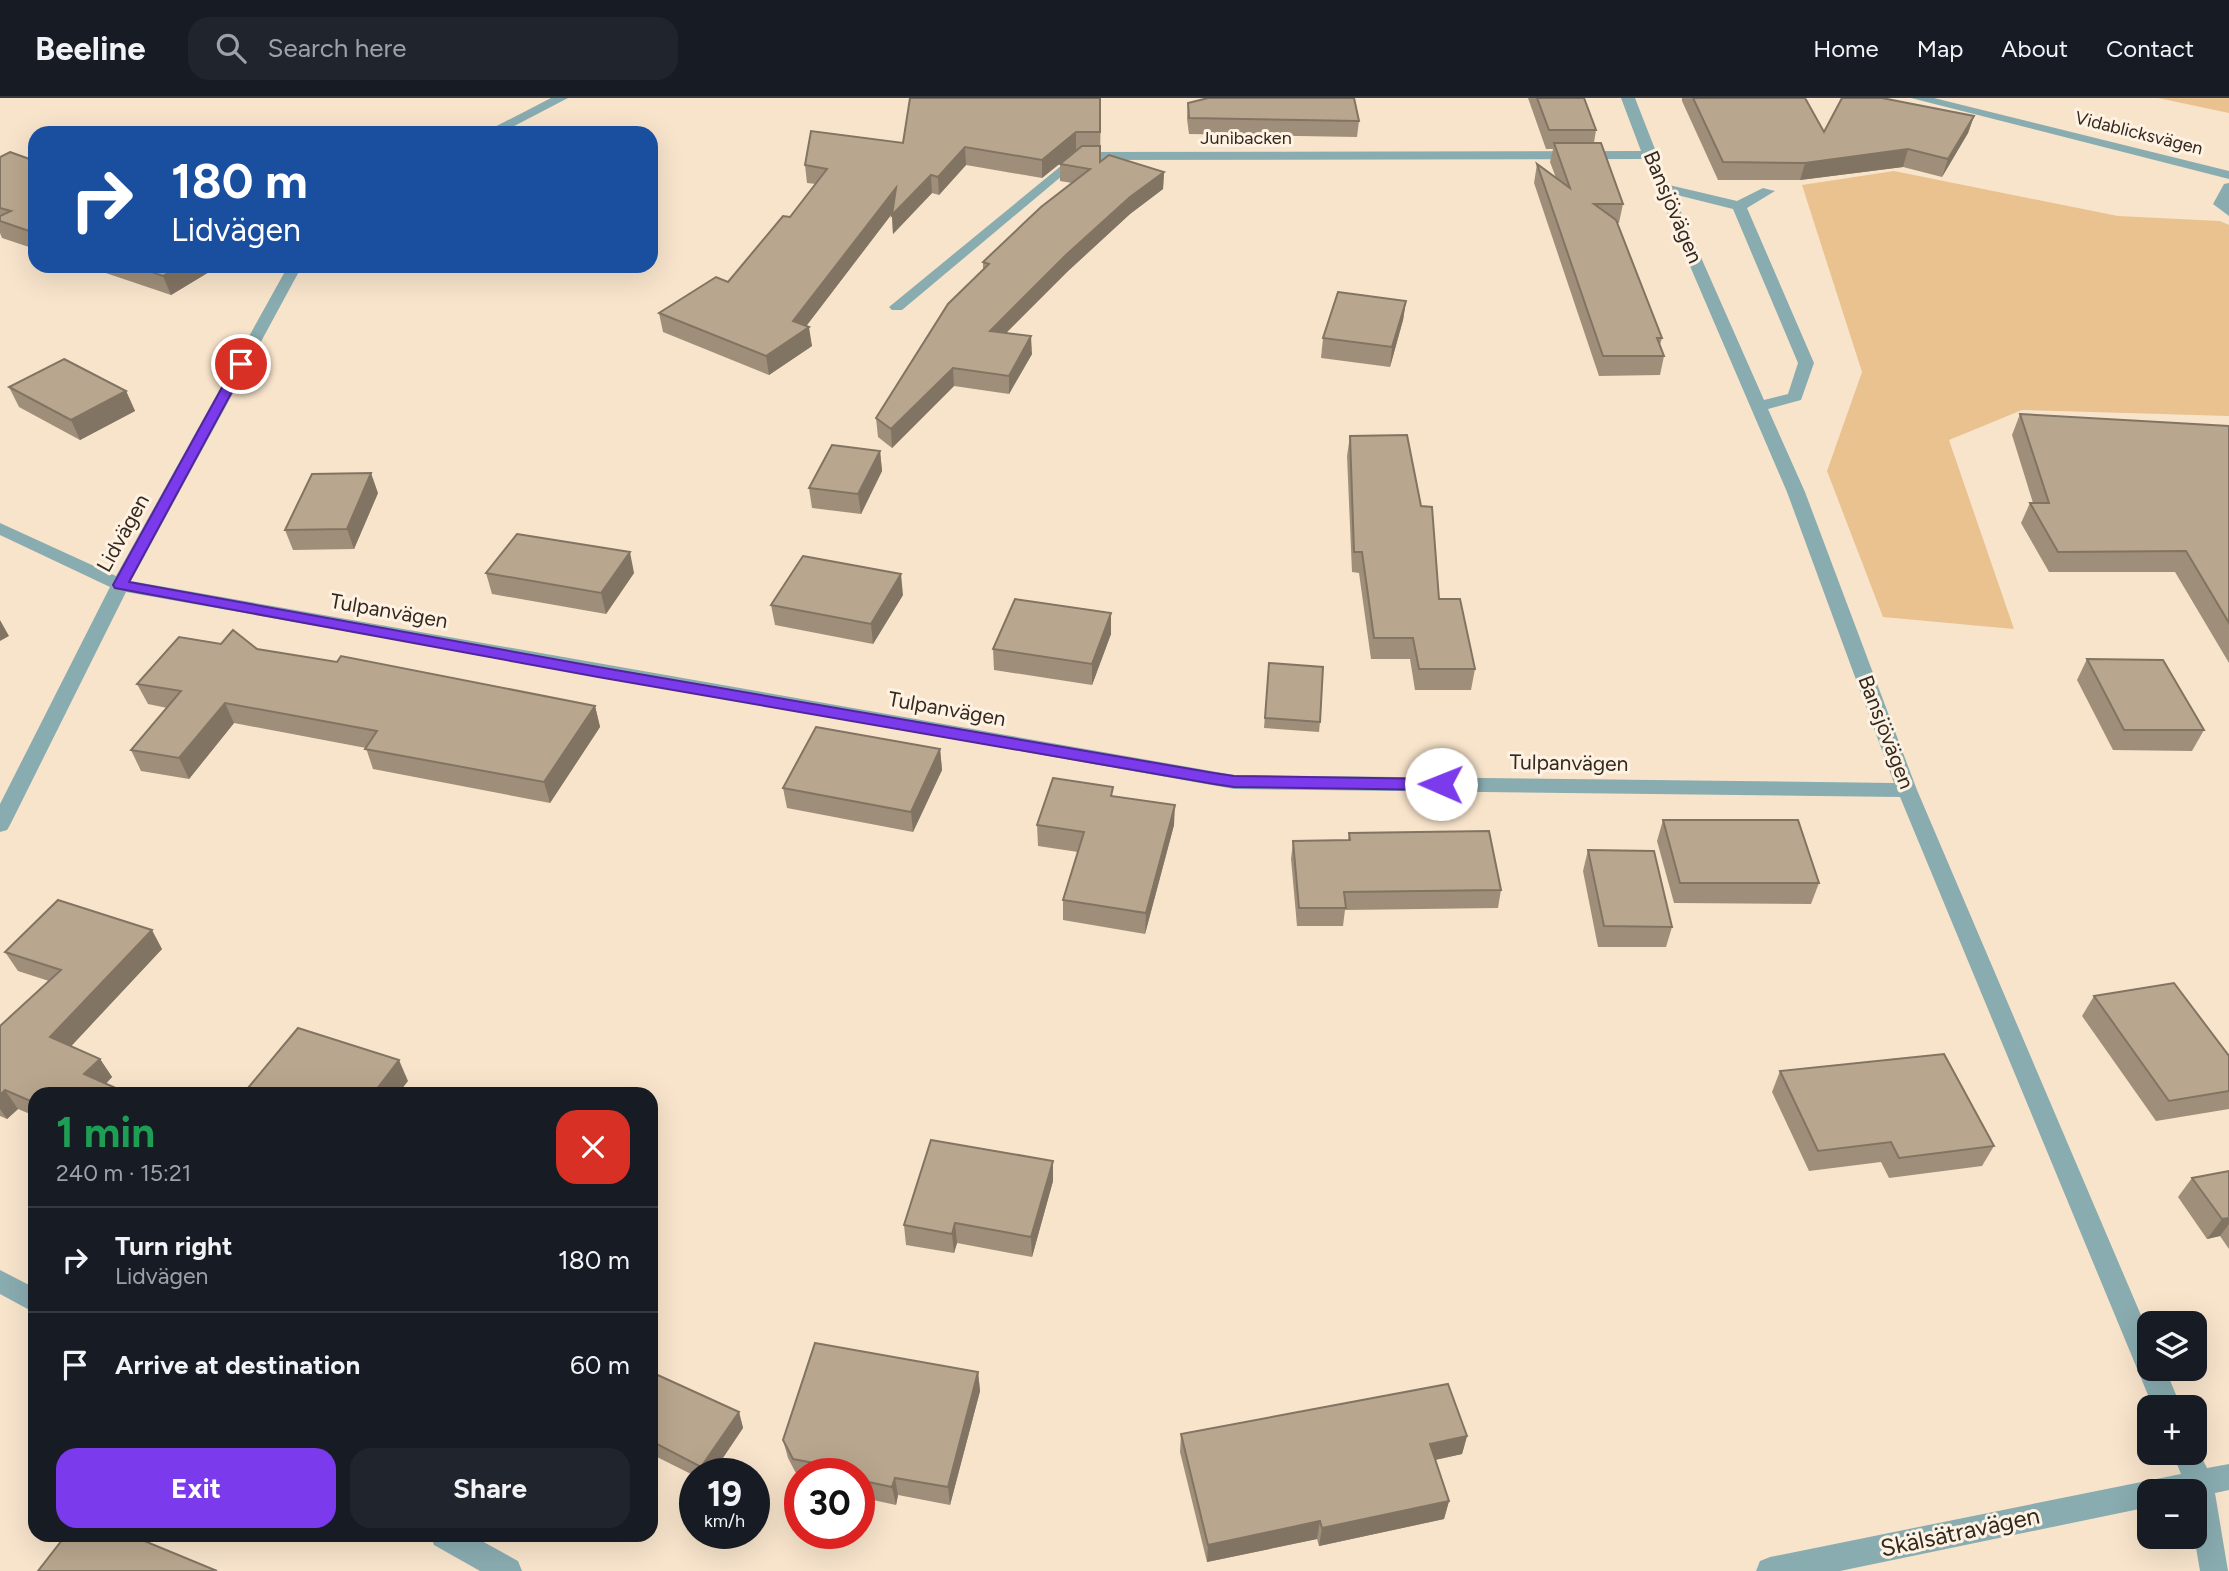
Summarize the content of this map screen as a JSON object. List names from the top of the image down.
{
  "streets": {
    "street": [
      "Vidablicksvägen",
      "Junibacken",
      "Bansjövägen",
      "Lidvägen",
      "Tulpanvägen",
      "Skälsätravägen"
    ]
  },
  "crossings": [
    ["Junibacken", "Bansjövägen"],
    ["Bansjövägen", "Tulpanvägen"],
    ["Lidvägen", "Tulpanvägen"]
  ],
  "page": {
    "header": "Beeline",
    "search": "Search here",
    "nav": [
      "Home",
      "Map",
      "About",
      "Contact"
    ],
    "turn": ["180 m", "Lidvägen"],
    "heading": ["1 min", "240 m · 15:21"],
    "list": [
      {
        "name": "Turn right",
        "note": "Lidvägen",
        "value": "180 m"
      },
      {
        "name": "Arrive at destination",
        "value": "60 m"
      }
    ],
    "map_buttons": ["+", "−"],
    "buttons": ["Exit", "Share"],
    "speed": "19 km/h",
    "limit": "30"
  }
}
